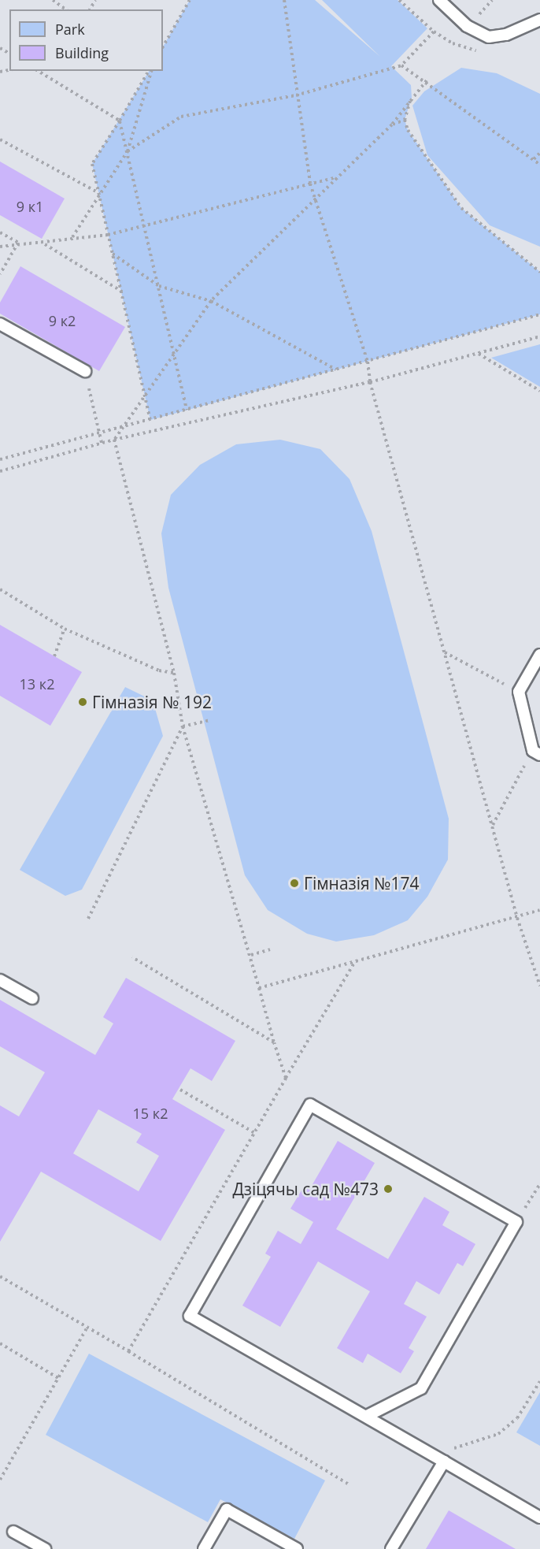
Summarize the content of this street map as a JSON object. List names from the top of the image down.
{
  "places": ["Гімназія № 192", "Гімназія №174", "Дзіцячы сад №473"],
  "house_numbers": [
    "9 к1",
    "9 к2",
    "13 к2",
    "15 к2"
  ],
  "legend": ["Park", "Building"]
}
